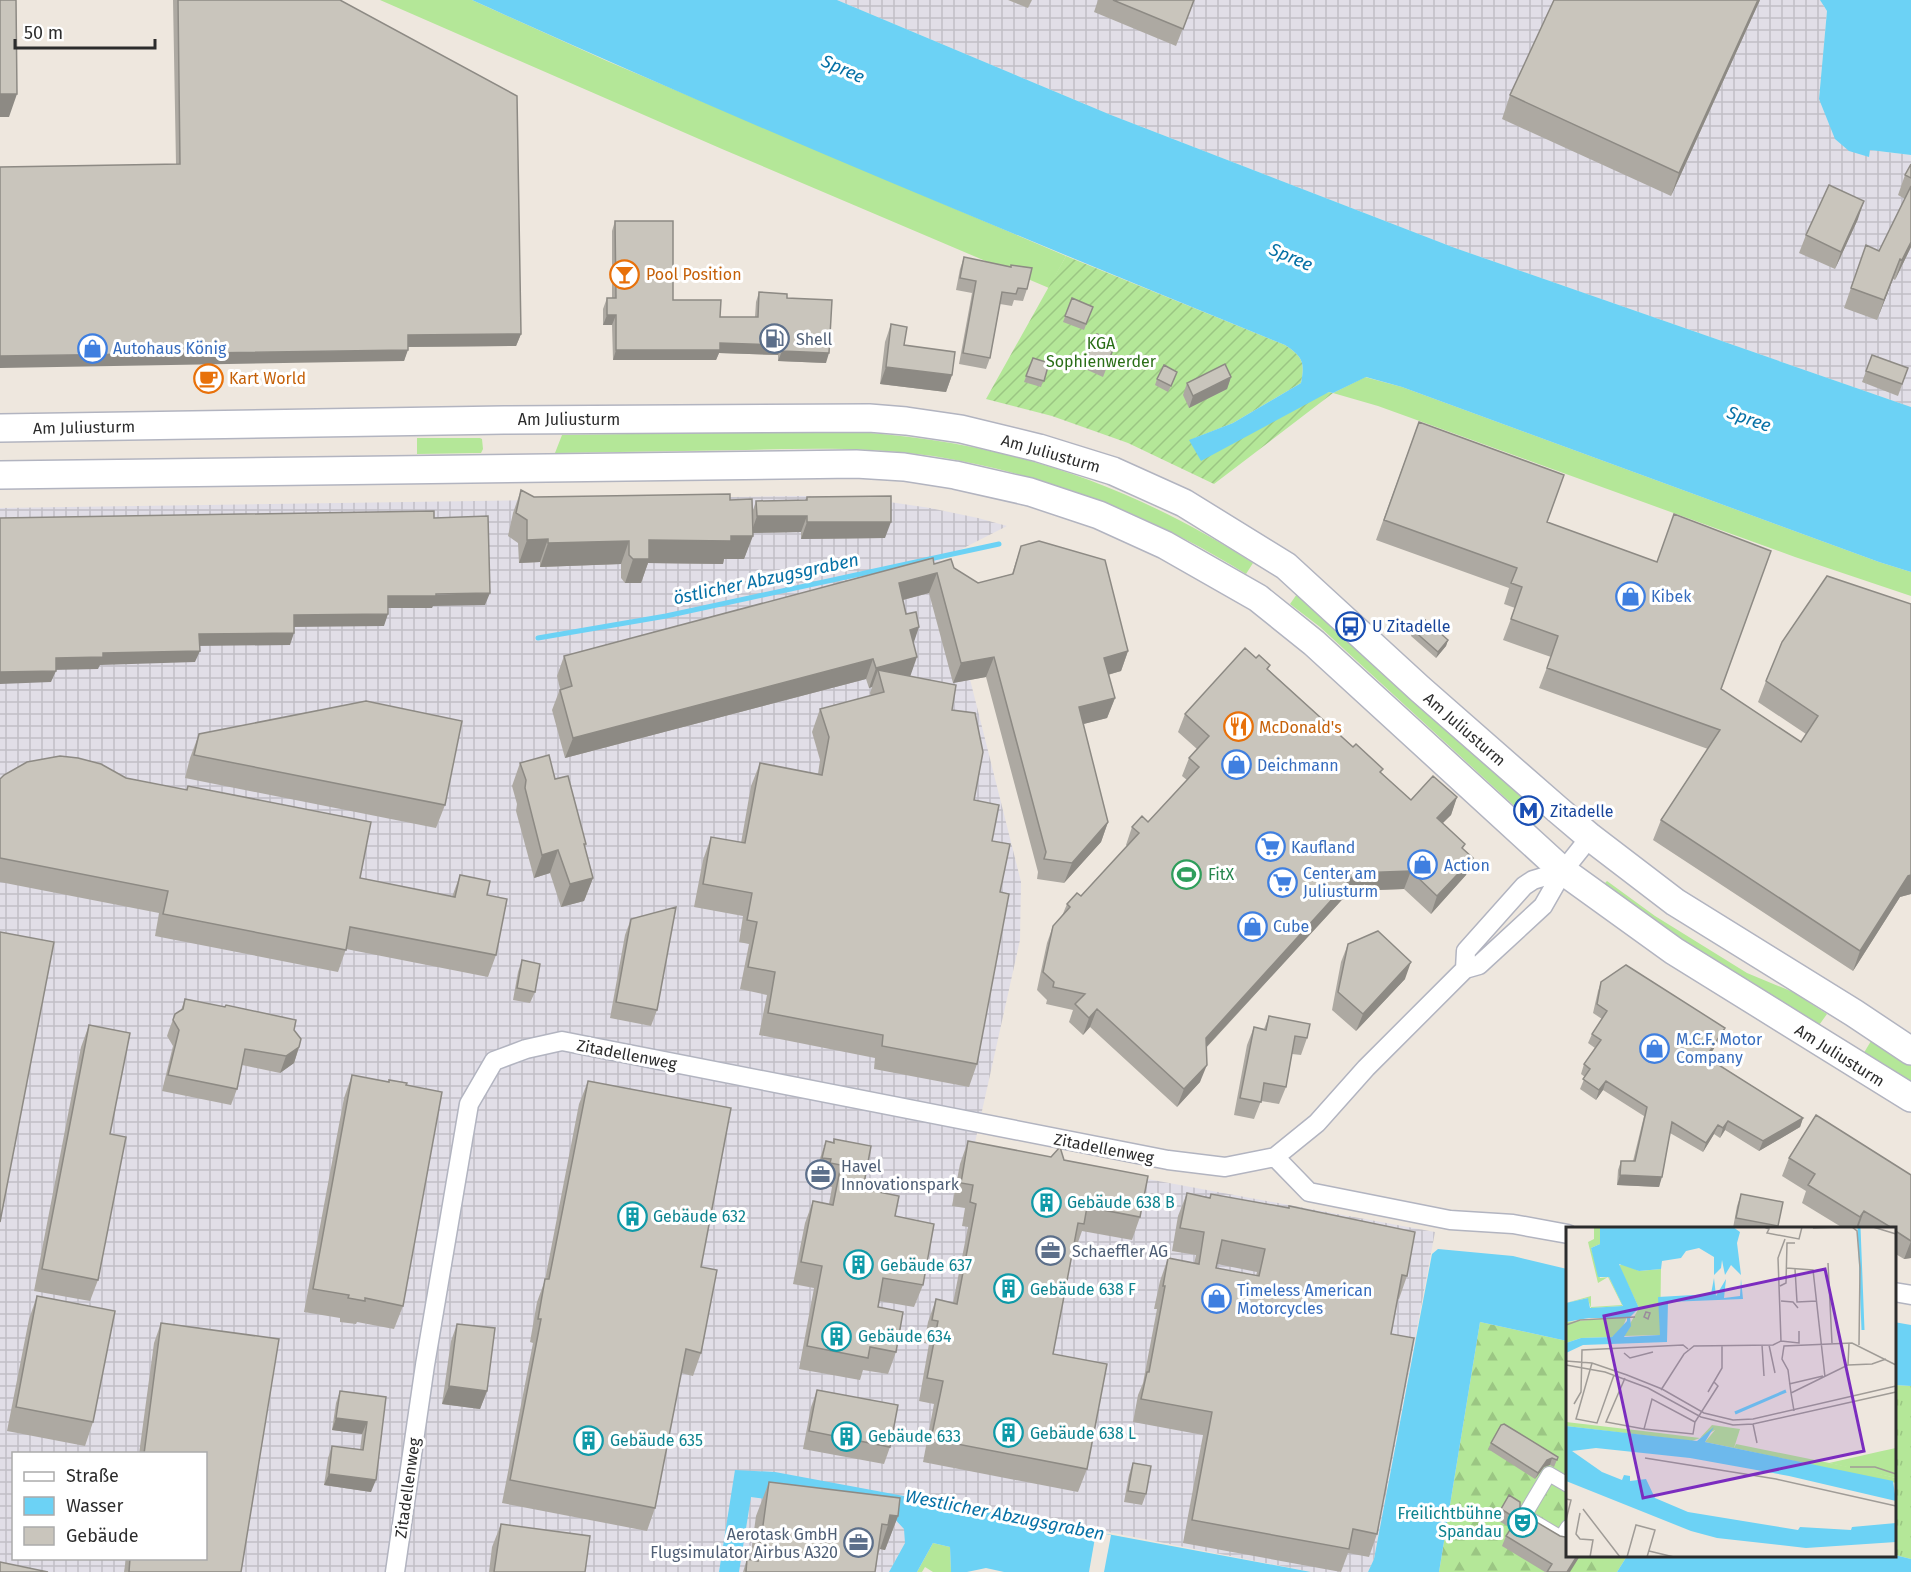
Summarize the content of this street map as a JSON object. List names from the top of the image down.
{
  "streets": {
    "main road": ["Am Juliusturm"],
    "street": ["Zitadellenweg"]
  },
  "crossings": [
    ["Am Juliusturm", "Zitadellenweg"]
  ],
  "water": ["Spree", "östlicher Abzugsgraben", "Westlicher Abzugsgraben"],
  "parks": ["KGA Sophienwerder"],
  "places": {
    "bar": ["Pool Position"],
    "fuel station": ["Shell"],
    "shop": [
      "Autohaus König",
      "Kibek",
      "Deichmann",
      "Action",
      "Cube",
      "M.C.F. Motor Company",
      "Timeless American Motorcycles"
    ],
    "cafe": ["Kart World"],
    "bus stop": ["U Zitadelle"],
    "restaurant": ["McDonald's"],
    "metro station": ["Zitadelle"],
    "supermarket": ["Kaufland", "Center am Juliusturm"],
    "sports": ["FitX"],
    "office": ["Havel Innovationspark", "Schaeffler AG", "Aerotask GmbH Flugsimulator Airbus A320"],
    "building": [
      "Gebäude 638 B",
      "Gebäude 632",
      "Gebäude 637",
      "Gebäude 638 F",
      "Gebäude 634",
      "Gebäude 638 L",
      "Gebäude 633",
      "Gebäude 635"
    ],
    "theatre": ["Freilichtbühne Spandau"]
  },
  "legend": ["Straße", "Wasser", "Gebäude"],
  "scale_bar": "50 m"
}
